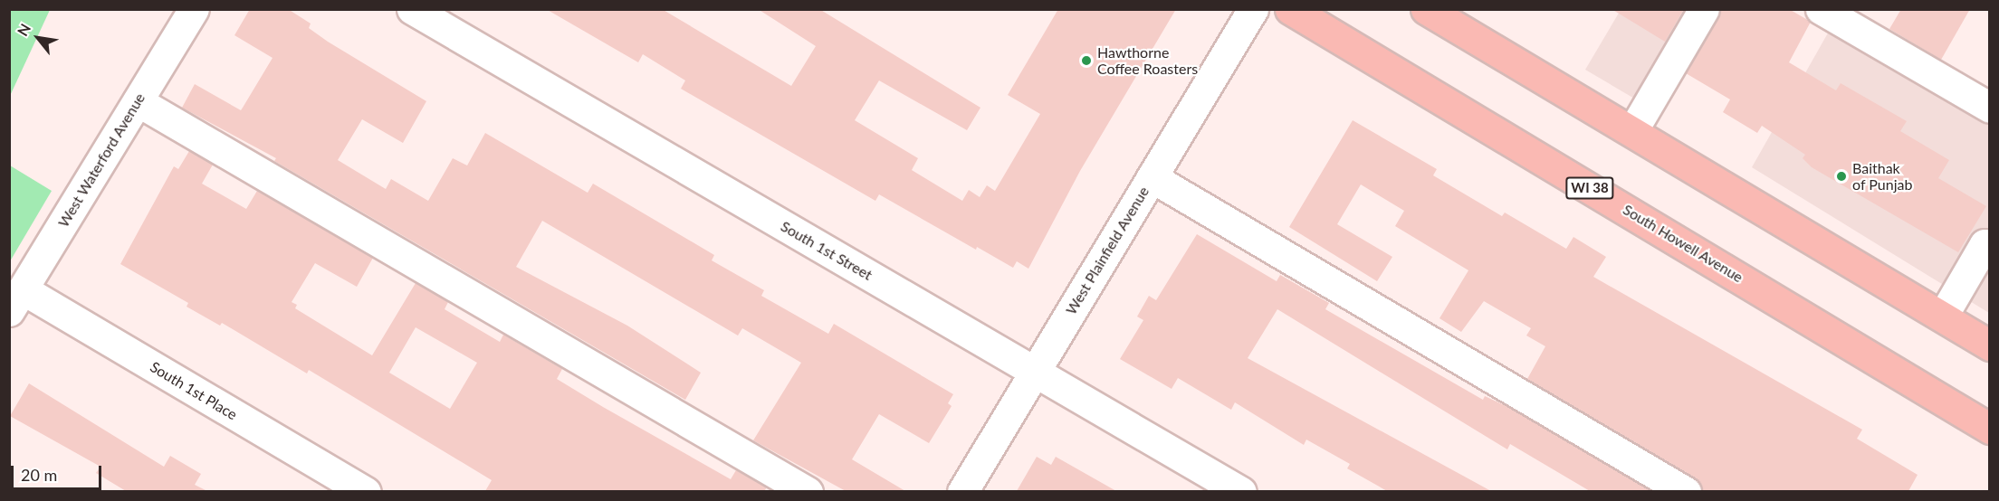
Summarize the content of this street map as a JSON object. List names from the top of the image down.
{
  "streets": {
    "main road": ["WI 38", "South Howell Avenue"],
    "street": [
      "West Waterford Avenue",
      "South 1st Street",
      "West Plainfield Avenue",
      "South 1st Place"
    ]
  },
  "crossings": [
    ["West Waterford Avenue", "South 1st Place"],
    ["South 1st Street", "West Plainfield Avenue"]
  ],
  "places": ["Hawthorne Coffee Roasters", "Baithak of Punjab"],
  "scale_bar": "20 m",
  "north": "top left"
}
